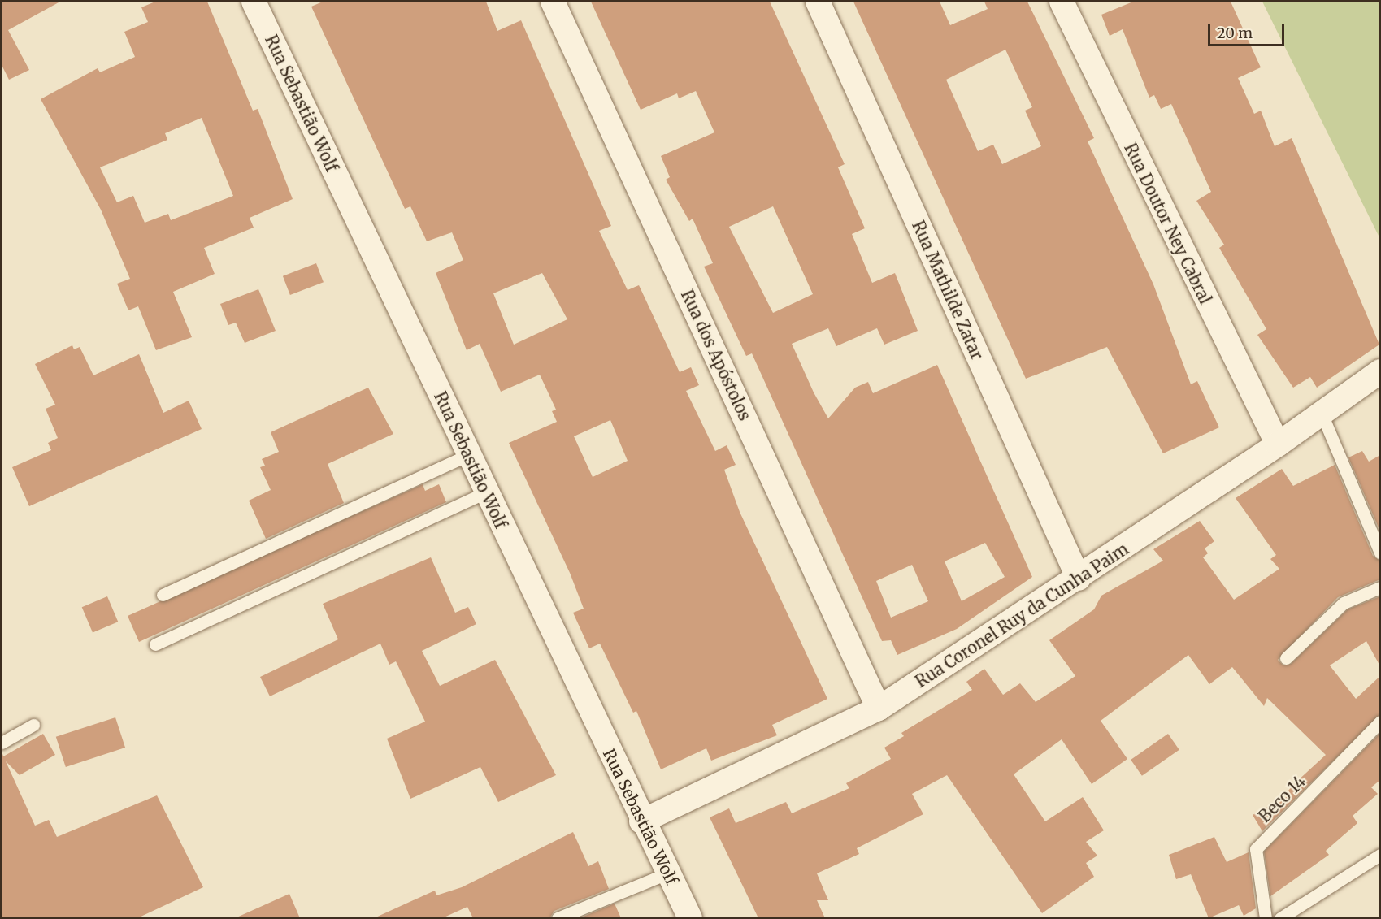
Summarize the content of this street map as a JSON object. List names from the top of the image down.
{
  "streets": {
    "street": [
      "Rua Sebastião Wolf",
      "Rua Doutor Ney Cabral",
      "Rua Mathilde Zatar",
      "Rua dos Apóstolos",
      "Rua Coronel Ruy da Cunha Paim"
    ],
    "lane": ["Beco 14"]
  },
  "crossings": [
    ["Rua Sebastião Wolf", "Rua Coronel Ruy da Cunha Paim"],
    ["Rua Doutor Ney Cabral", "Rua Coronel Ruy da Cunha Paim"],
    ["Rua Mathilde Zatar", "Rua Coronel Ruy da Cunha Paim"],
    ["Rua dos Apóstolos", "Rua Coronel Ruy da Cunha Paim"]
  ],
  "scale_bar": "20 m"
}
